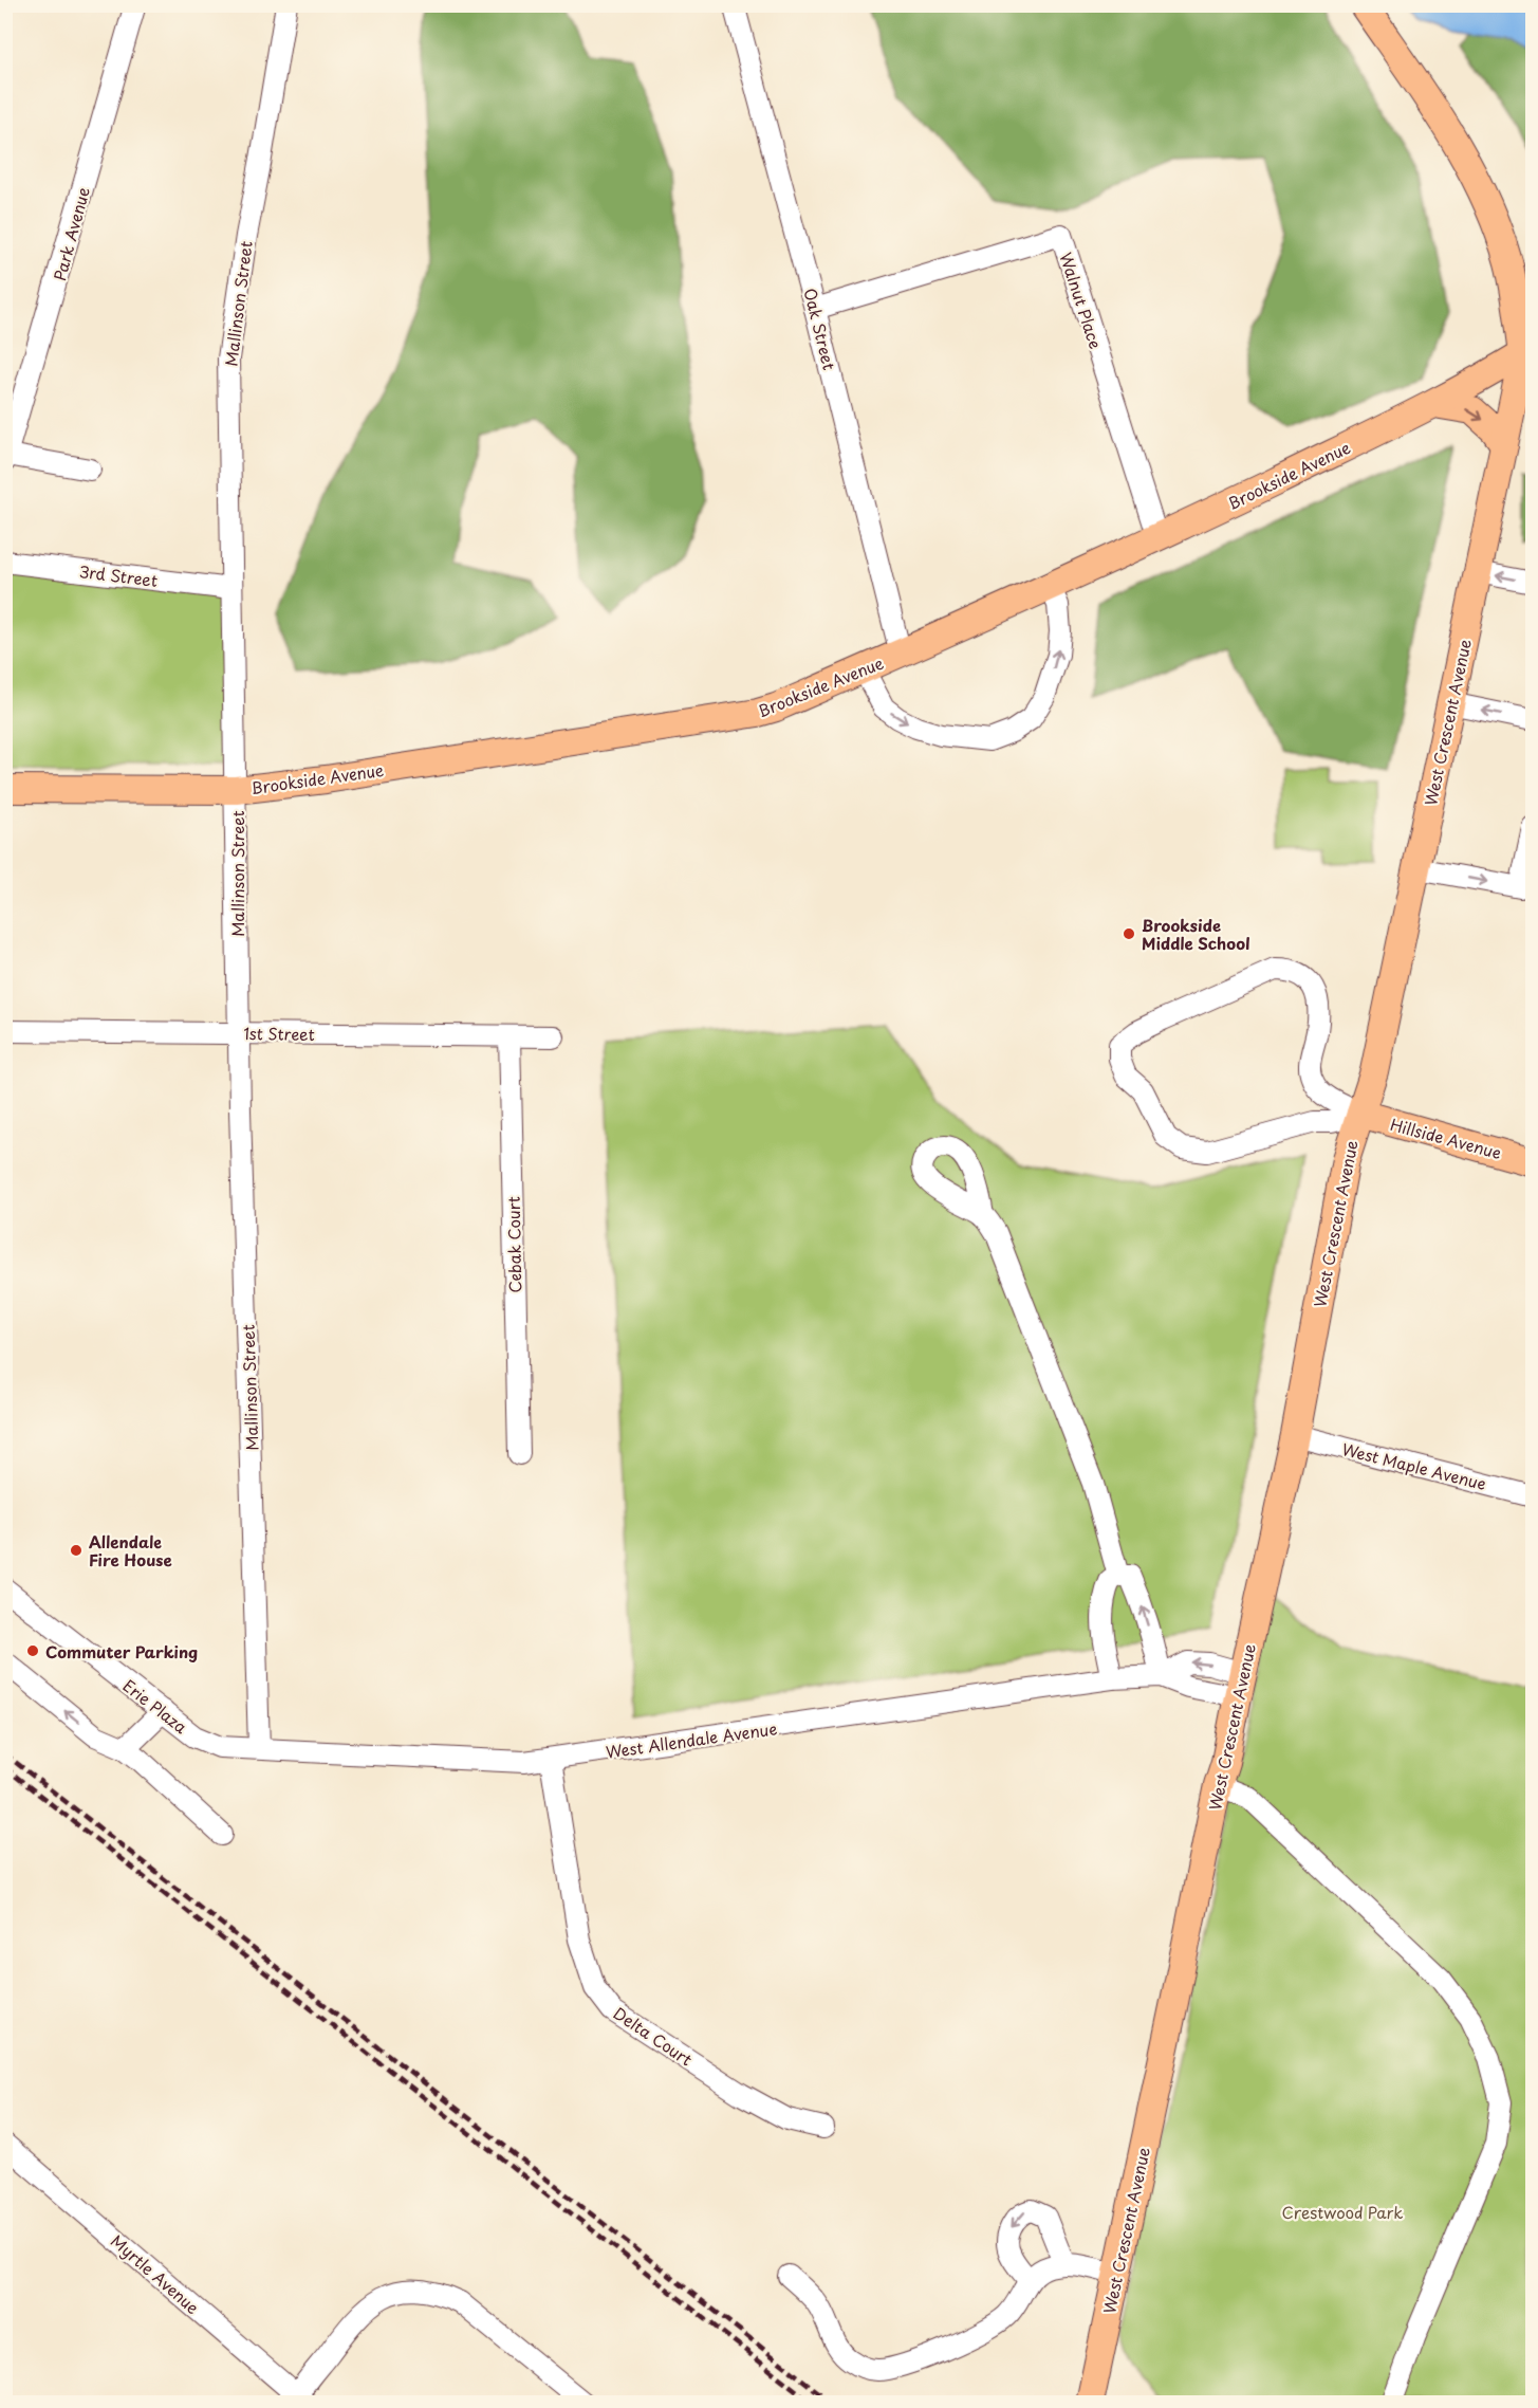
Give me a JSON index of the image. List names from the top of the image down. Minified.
{"streets":{"main road":["Brookside Avenue","West Crescent Avenue","Hillside Avenue"],"street":["Park Avenue","Walnut Place","Mallinson Street","Oak Street","3rd Street","1st Street","Cebak Court","West Maple Avenue","Erie Plaza","West Allendale Avenue","Delta Court","Myrtle Avenue"]},"crossings":[["Walnut Place","Oak Street"],["Walnut Place","Brookside Avenue"],["Mallinson Street","Brookside Avenue"],["Mallinson Street","3rd Street"],["Mallinson Street","1st Street"],["Mallinson Street","West Allendale Avenue"],["Oak Street","Brookside Avenue"],["Brookside Avenue","West Crescent Avenue"],["West Crescent Avenue","Hillside Avenue"],["West Crescent Avenue","West Maple Avenue"],["West Crescent Avenue","West Allendale Avenue"],["1st Street","Cebak Court"],["Erie Plaza","West Allendale Avenue"],["West Allendale Avenue","Delta Court"]],"parks":["Crestwood Park"],"places":["Brookside Middle School","Allendale Fire House","Commuter Parking"]}
